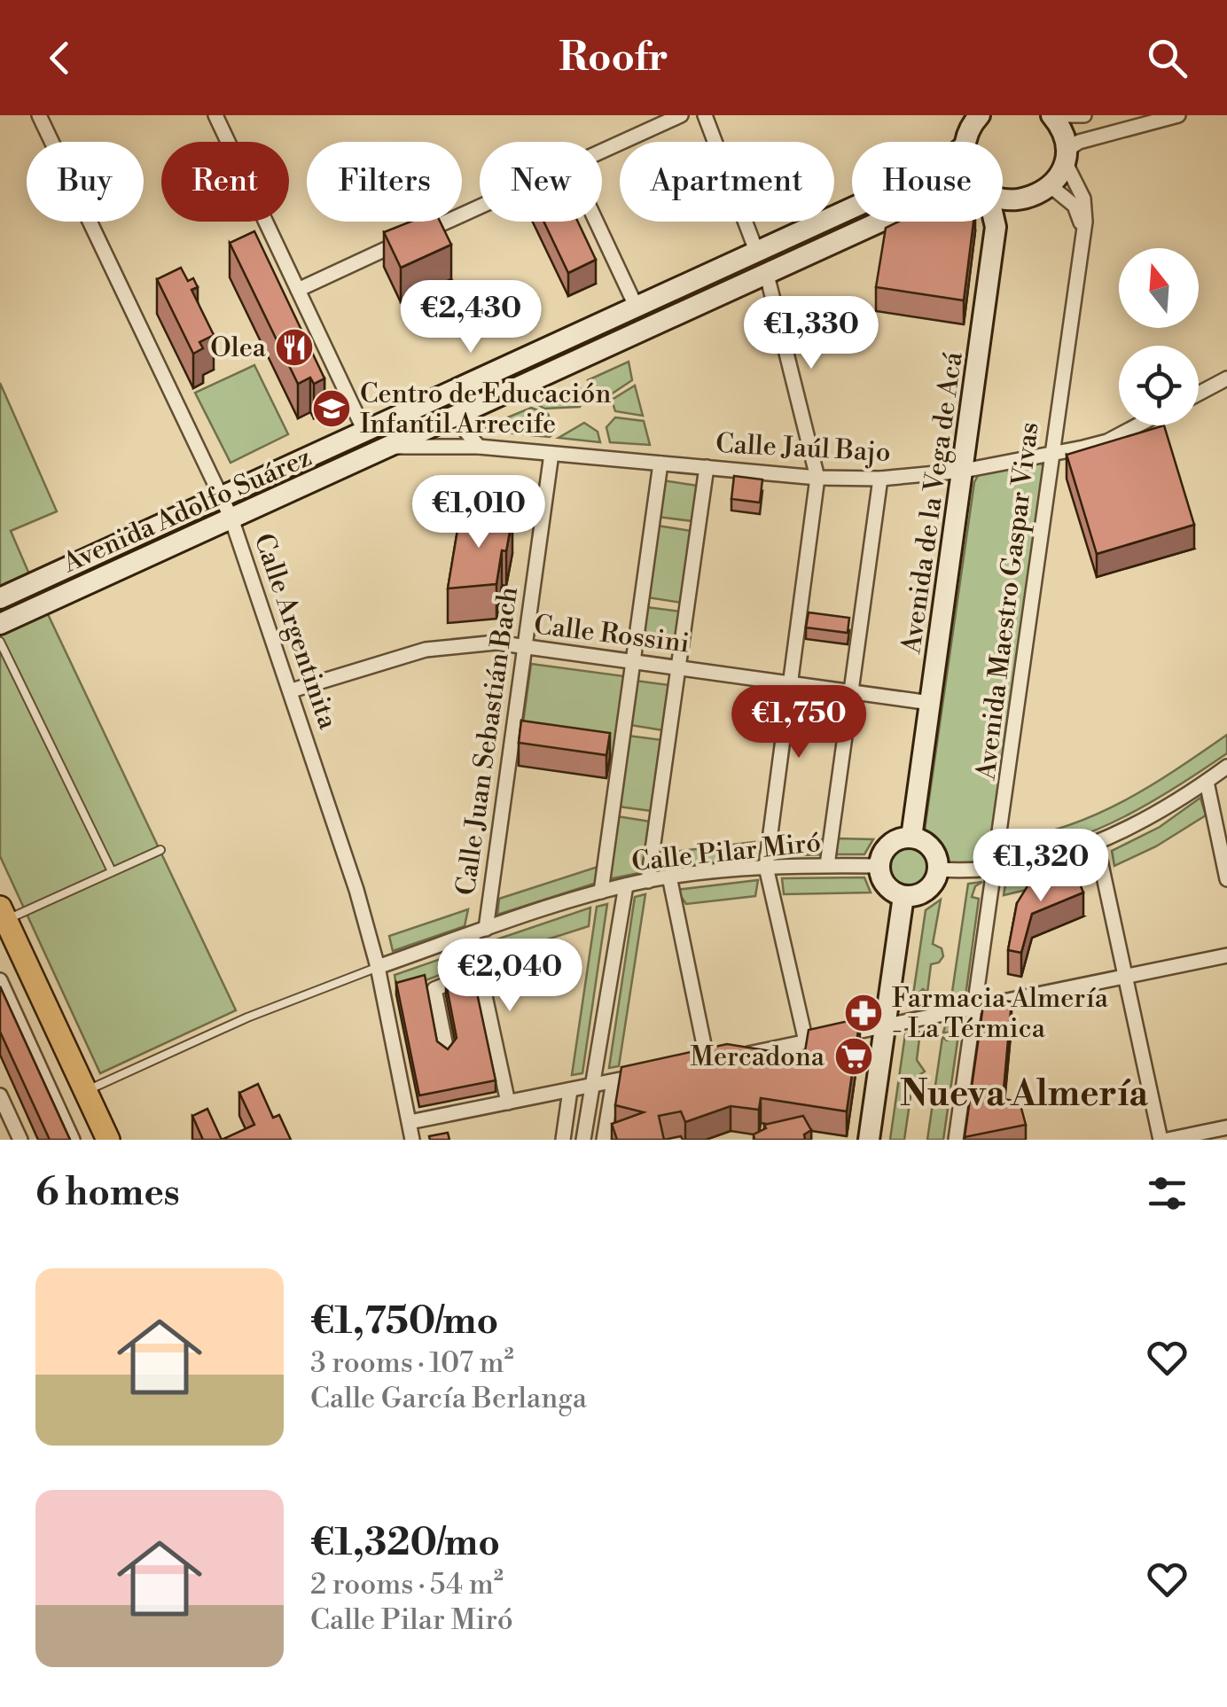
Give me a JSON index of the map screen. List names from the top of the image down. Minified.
{"streets":{"street":["Calle Jaúl Bajo","Avenida de la Vega de Acá","Avenida Adolfo Suárez","Avenida Maestro Gaspar Vivas","Calle Argentinita","Calle Rossini","Calle Juan Sebastián Bach","Calle Pilar Miró"]},"crossings":[["Calle Jaúl Bajo","Avenida de la Vega de Acá"],["Calle Jaúl Bajo","Avenida Adolfo Suárez"],["Calle Jaúl Bajo","Avenida Maestro Gaspar Vivas"],["Calle Jaúl Bajo","Calle Juan Sebastián Bach"],["Avenida de la Vega de Acá","Calle Rossini"],["Avenida de la Vega de Acá","Calle Pilar Miró"],["Avenida Adolfo Suárez","Calle Argentinita"],["Calle Argentinita","Calle Rossini"],["Calle Argentinita","Calle Pilar Miró"],["Calle Rossini","Calle Juan Sebastián Bach"],["Calle Juan Sebastián Bach","Calle Pilar Miró"]],"districts":["Nueva Almería"],"places":{"restaurant":["Olea"],"school or university":["Centro de Educación Infantil Arrecife"],"pharmacy":["Farmacia Almería - La Térmica"],"supermarket":["Mercadona"]},"north":"top","page":{"header":"Roofr","chip":["Buy","Rent","Filters","New","Apartment","House"],"price":["€2,430","€1,330","€1,010","€1,750","€1,320","€2,040"],"heading":"6 homes","list":[{"name":"€1,750/mo","note":"3 rooms · 107 m² · Calle García Berlanga"},{"name":"€1,320/mo","note":"2 rooms · 54 m² · Calle Pilar Miró"}]}}
